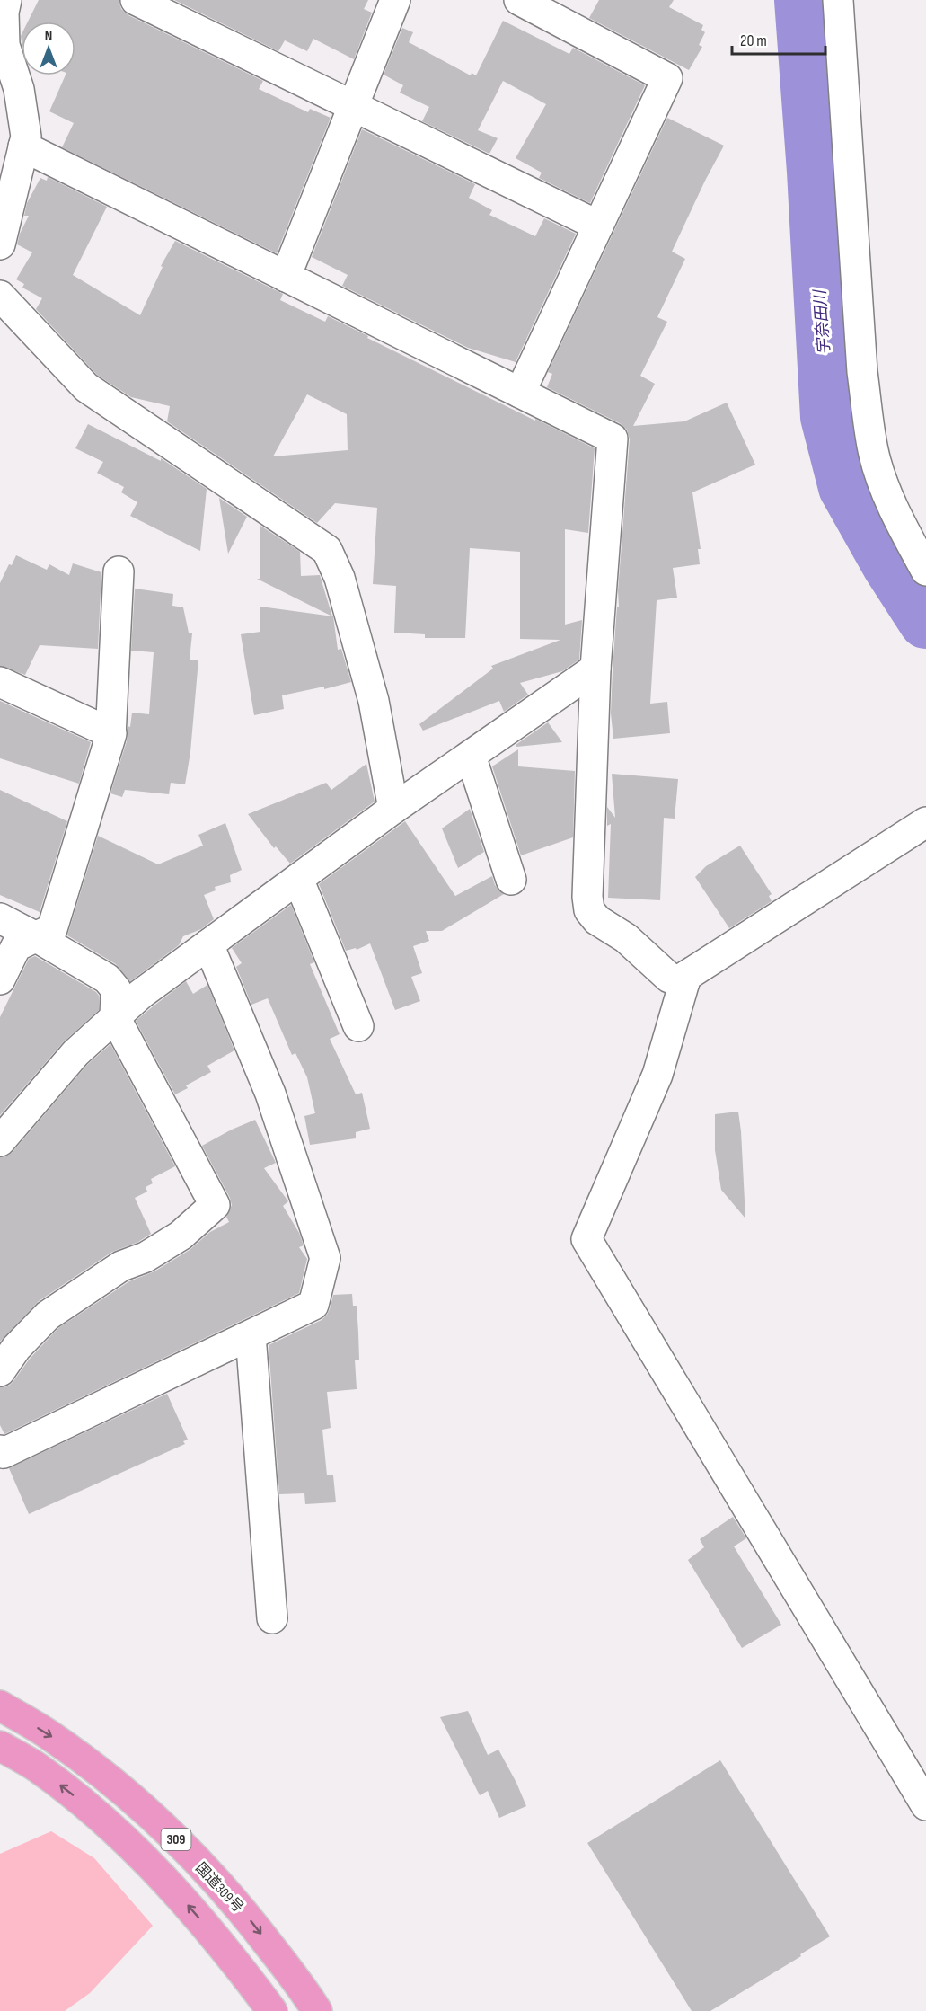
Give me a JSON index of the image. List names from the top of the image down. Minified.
{"streets":{"highway":["309","国道309号"]},"water":["宇奈田川"],"scale_bar":"20 m","north":"top"}
